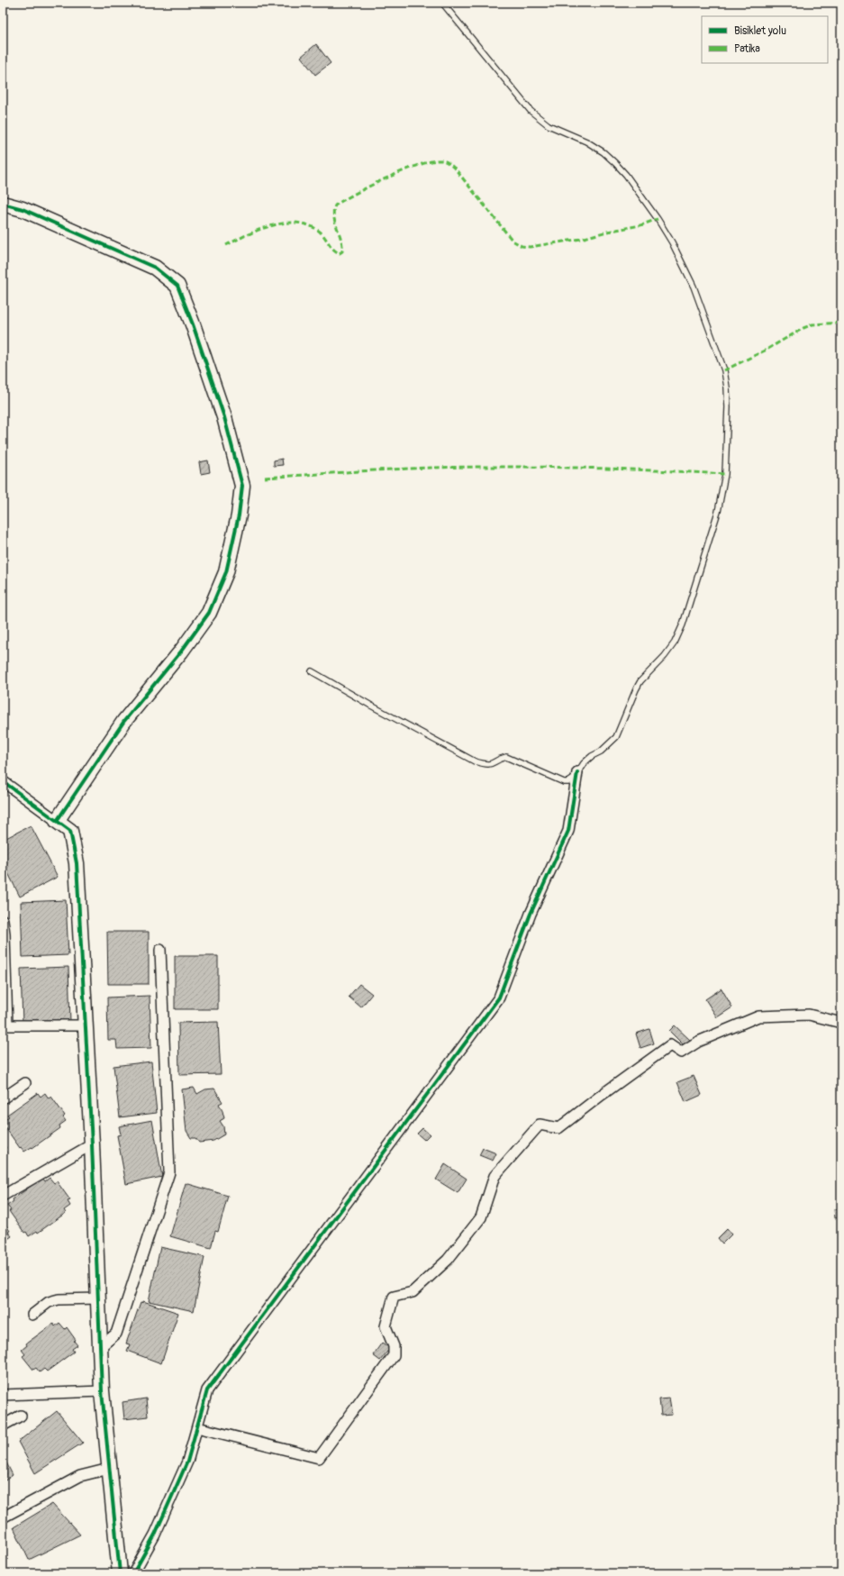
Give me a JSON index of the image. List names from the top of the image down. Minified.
{"legend":["Bisiklet yolu","Patika"]}
